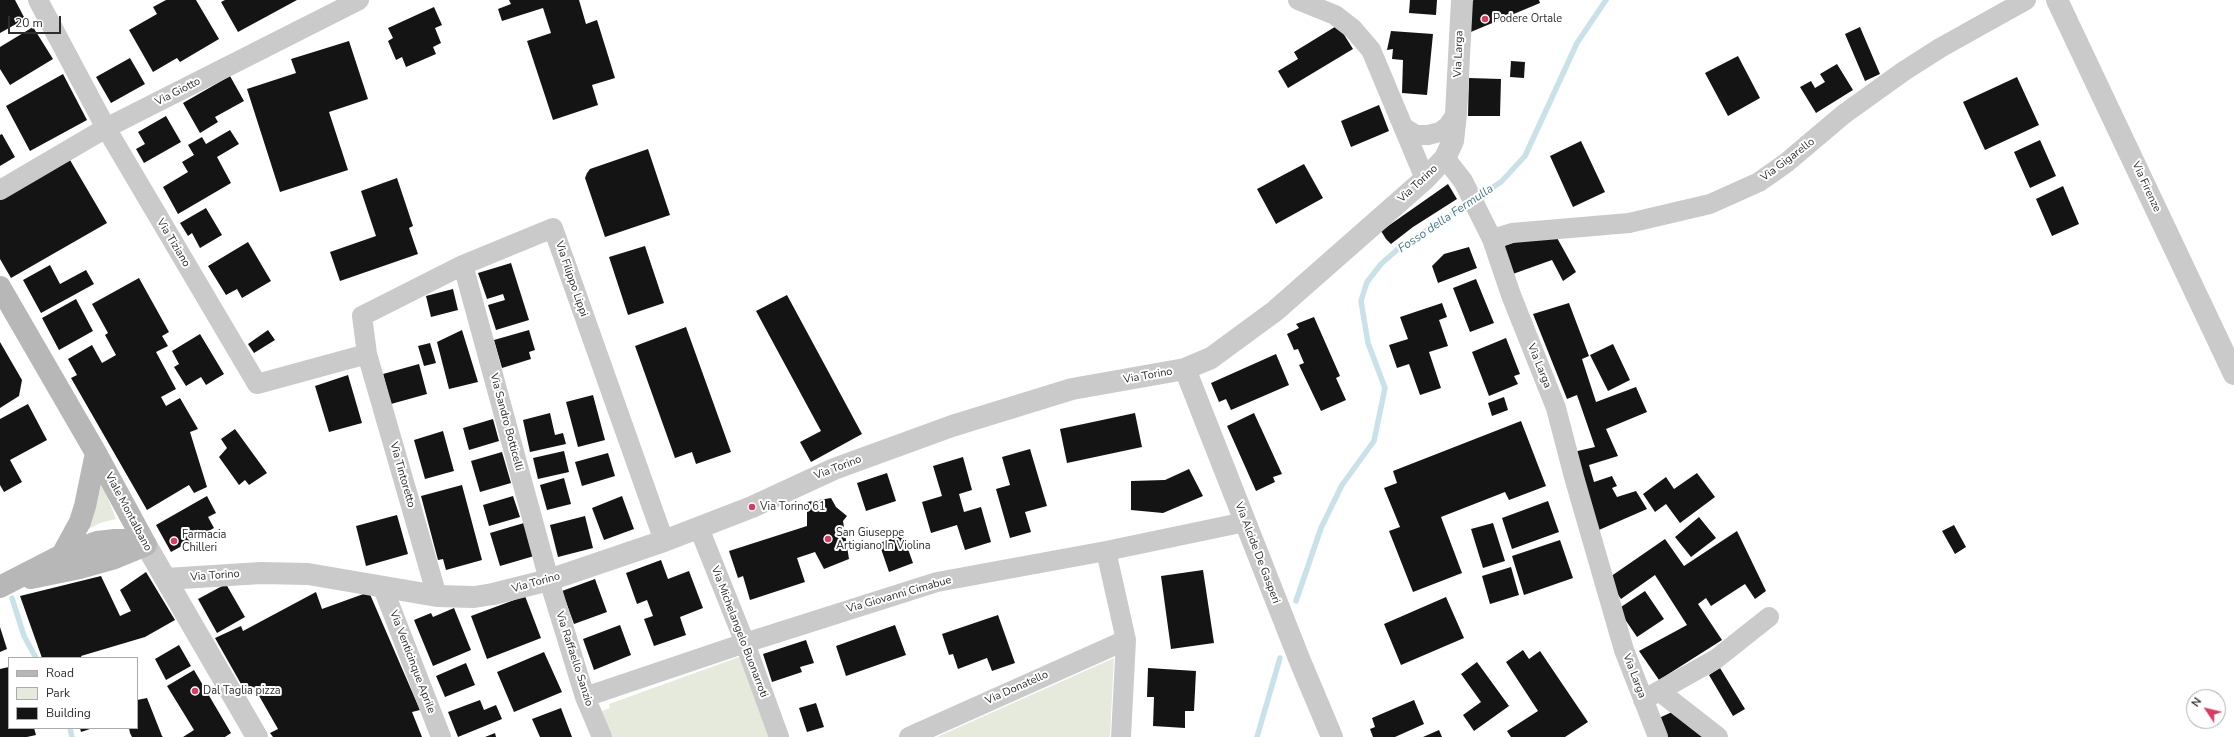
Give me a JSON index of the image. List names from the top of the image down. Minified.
{"streets":{"main road":["Viale Montalbano"],"street":["Via Larga","Via Giotto","Via Gigarello","Via Torino","Via Firenze","Via Tiziano","Via Filippo Lippi","Via Sandro Botticelli","Via Tintoretto","Via Alcide De Gasperi","Via Giovanni Cimabue","Via Michelangelo Buonarroti","Via Raffaello Sanzio","Via Venticinque Aprile","Via Donatello"]},"crossings":[["Via Larga","Via Gigarello"],["Via Larga","Via Torino"],["Via Giotto","Via Tiziano"],["Via Torino","Via Filippo Lippi"],["Via Torino","Via Sandro Botticelli"],["Via Torino","Via Tintoretto"],["Via Torino","Viale Montalbano"],["Via Torino","Via Alcide De Gasperi"],["Via Torino","Via Michelangelo Buonarroti"],["Via Torino","Via Raffaello Sanzio"],["Via Torino","Via Venticinque Aprile"],["Via Tiziano","Via Filippo Lippi"],["Via Tiziano","Via Tintoretto"],["Via Filippo Lippi","Via Sandro Botticelli"],["Via Filippo Lippi","Via Tintoretto"],["Via Sandro Botticelli","Via Raffaello Sanzio"],["Via Alcide De Gasperi","Via Giovanni Cimabue"],["Via Giovanni Cimabue","Via Michelangelo Buonarroti"],["Via Giovanni Cimabue","Via Raffaello Sanzio"]],"water":["Fosso della Fermulla"],"places":["Podere Ortale","Via Torino 61","San Giuseppe Artigiano In Violina","Farmacia Chilleri","Dal Taglia pizza"],"legend":["Road","Park","Building"],"scale_bar":"20 m","north":"top left"}
